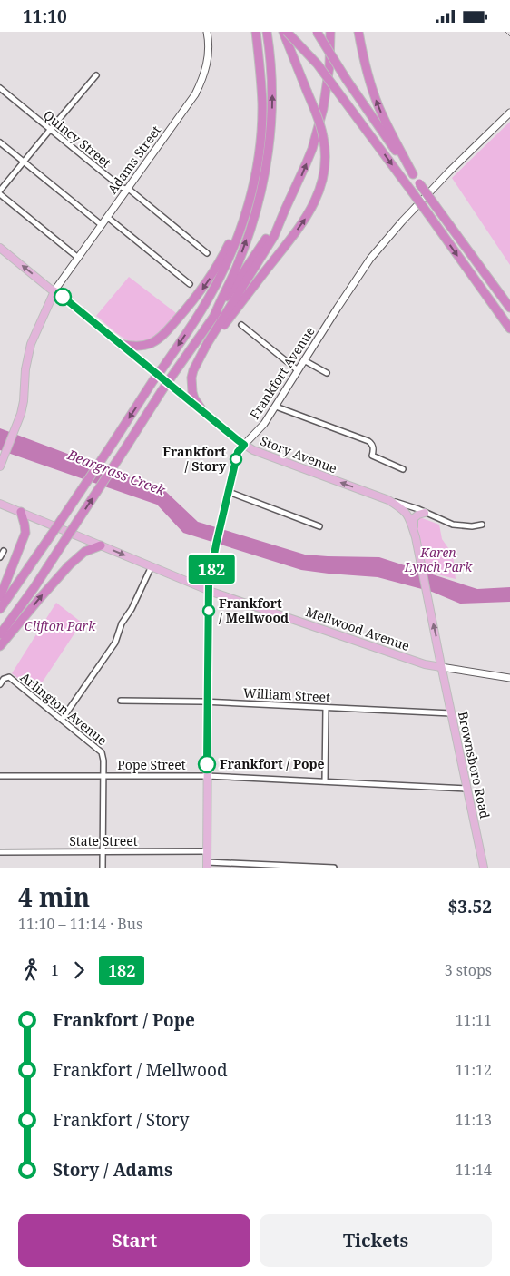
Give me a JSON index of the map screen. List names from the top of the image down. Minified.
{"streets":{"main road":["Frankfort Avenue","Story Avenue","Mellwood Avenue","Brownsboro Road"],"street":["Quincy Street","Adams Street","William Street","Arlington Avenue","Pope Street","State Street"]},"crossings":[["Quincy Street","Adams Street"],["Adams Street","Story Avenue"],["Frankfort Avenue","Story Avenue"],["Frankfort Avenue","Mellwood Avenue"],["Frankfort Avenue","William Street"],["Frankfort Avenue","Pope Street"],["Frankfort Avenue","State Street"],["Mellwood Avenue","Brownsboro Road"],["William Street","Brownsboro Road"],["Arlington Avenue","Pope Street"],["Arlington Avenue","State Street"],["Pope Street","Brownsboro Road"]],"one_way":["Story Avenue","Brownsboro Road"],"water":["Beargrass Creek"],"parks":["Karen Lynch Park","Clifton Park"],"places":["Frankfort / Story","Frankfort / Mellwood","Frankfort / Pope"],"lines":["bus line 182"],"page":{"status":"11:10","on_map":"182","heading":["4 min","11:10 – 11:14 · Bus","$3.52"],"legs":["1","182","3 stops"],"list":[{"name":"Frankfort / Pope","value":"11:11"},{"name":"Frankfort / Mellwood","value":"11:12"},{"name":"Frankfort / Story","value":"11:13"},{"name":"Story / Adams","value":"11:14"}],"buttons":["Start","Tickets"]}}
